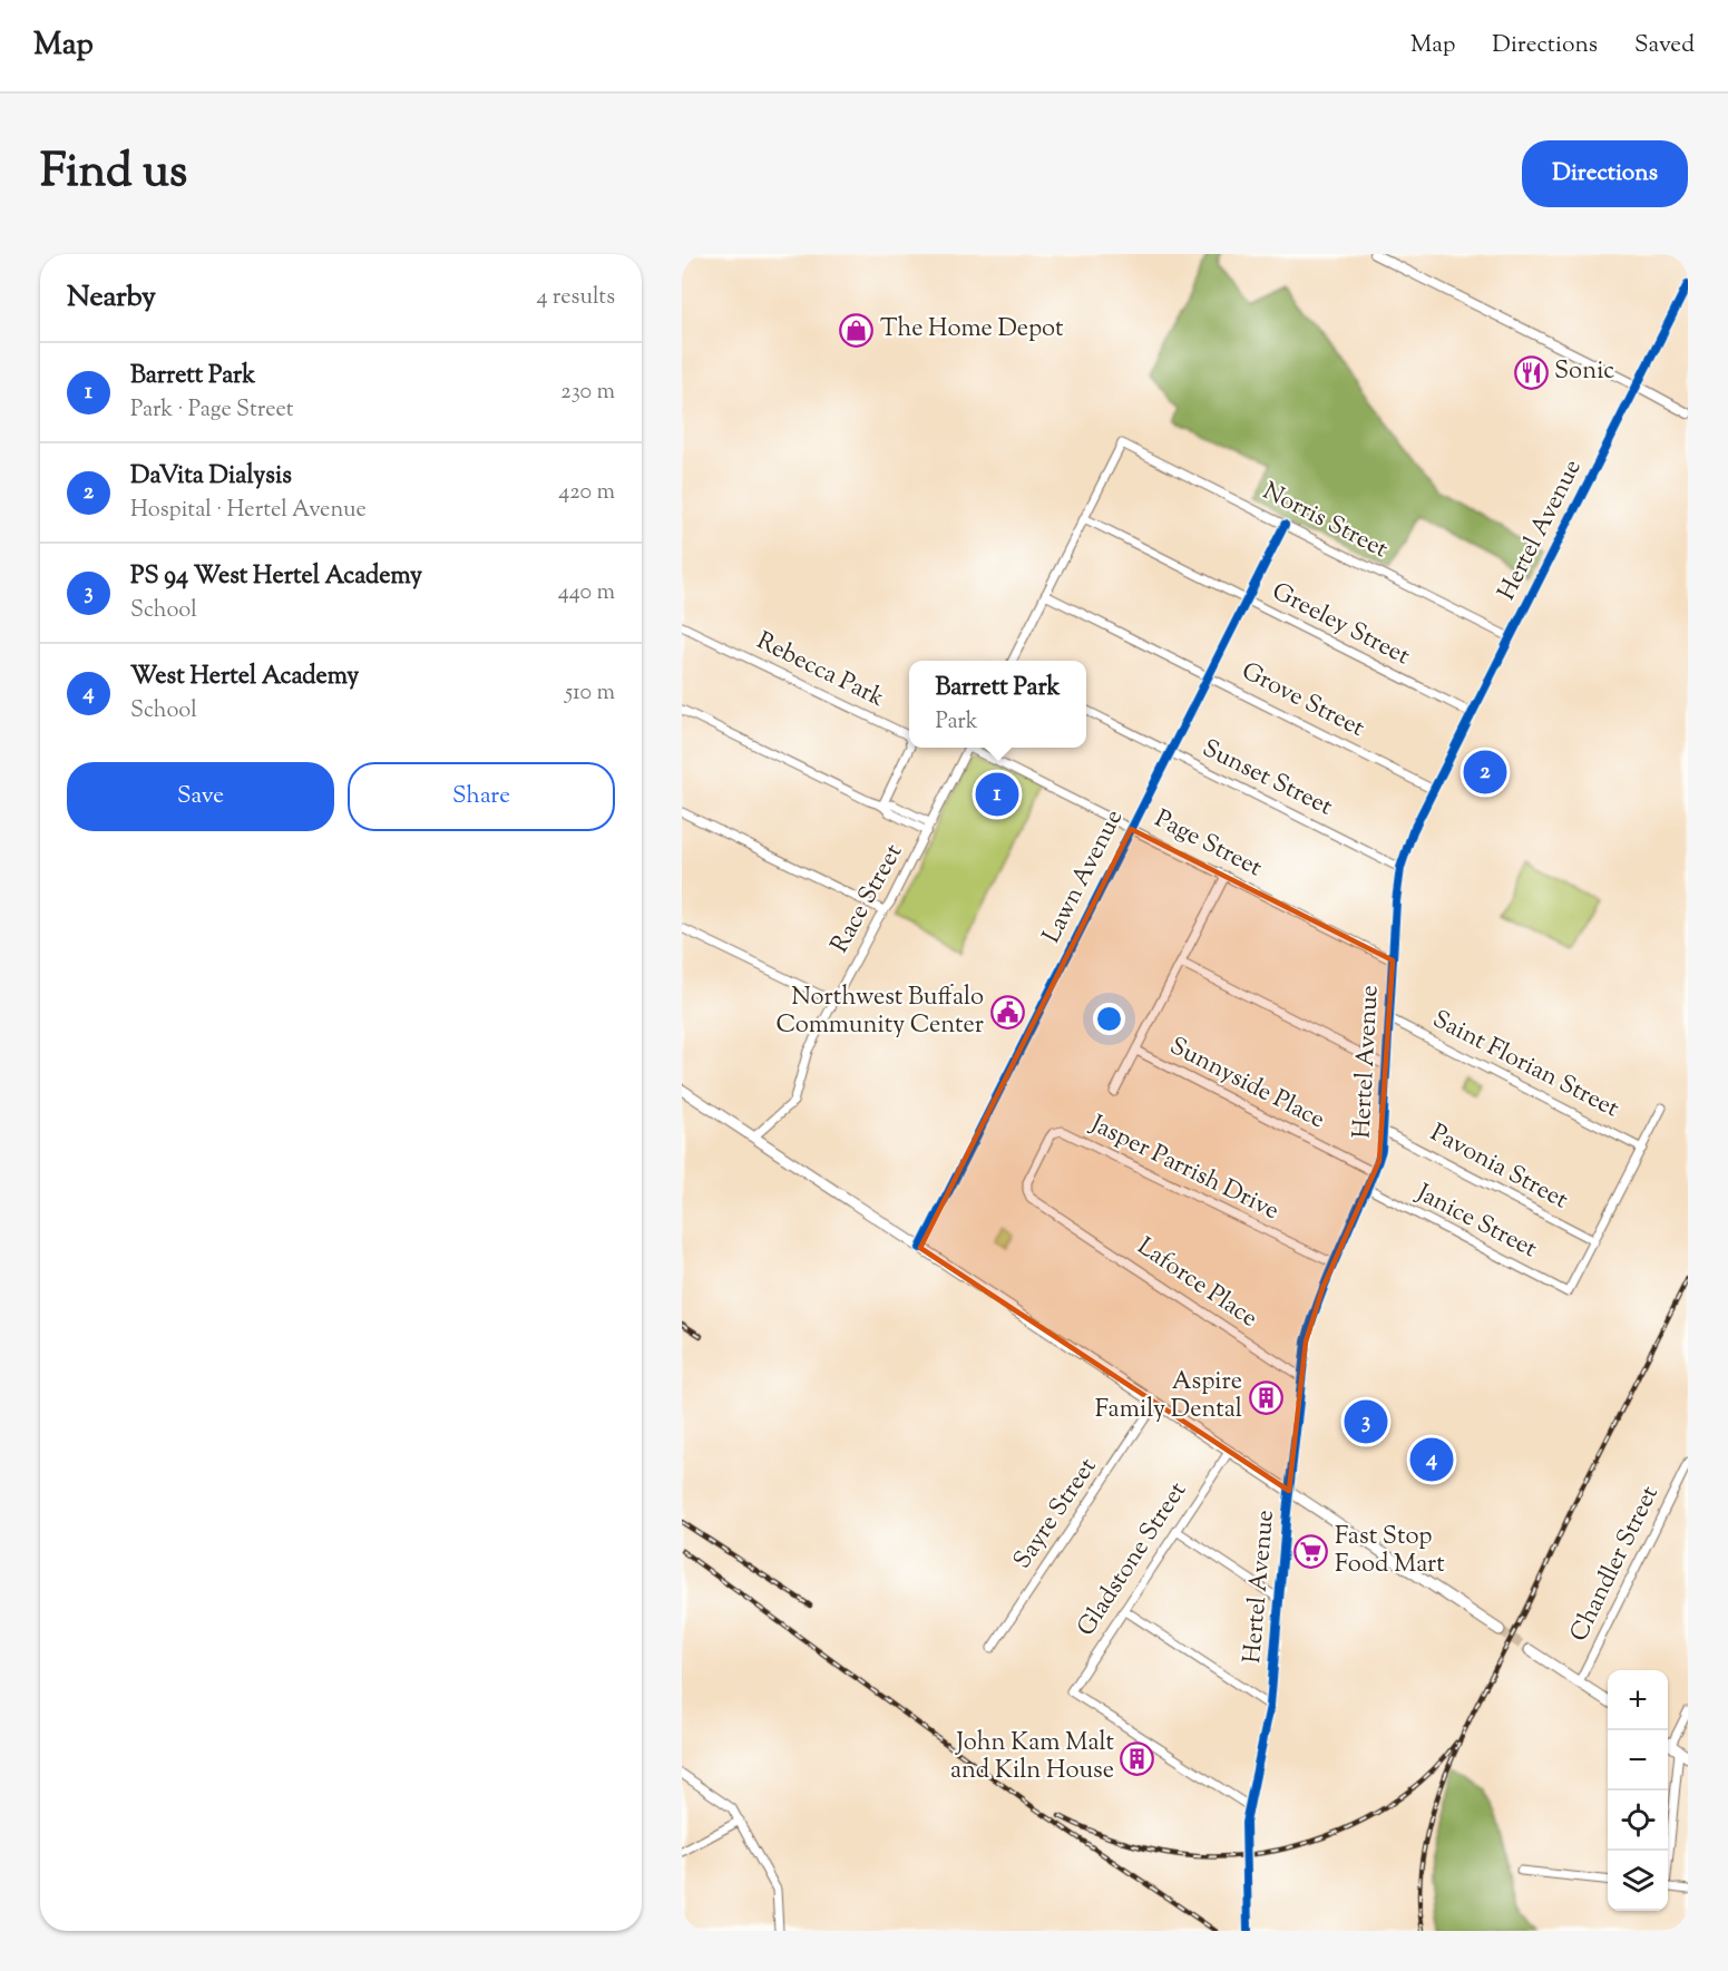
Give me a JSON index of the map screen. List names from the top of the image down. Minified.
{"streets":{"street":["Norris Street","Hertel Avenue","Greeley Street","Rebecca Park","Grove Street","Sunset Street","Page Street","Lawn Avenue","Race Street","Saint Florian Street","Sunnyside Place","Pavonia Street","Jasper Parrish Drive","Janice Street","Laforce Place","Sayre Street","Gladstone Street","Chandler Street"]},"crossings":[["Norris Street","Hertel Avenue"],["Norris Street","Greeley Street"],["Norris Street","Lawn Avenue"],["Hertel Avenue","Greeley Street"],["Hertel Avenue","Grove Street"],["Hertel Avenue","Sunset Street"],["Hertel Avenue","Page Street"],["Hertel Avenue","Saint Florian Street"],["Hertel Avenue","Sunnyside Place"],["Hertel Avenue","Pavonia Street"],["Hertel Avenue","Jasper Parrish Drive"],["Hertel Avenue","Janice Street"],["Hertel Avenue","Laforce Place"],["Hertel Avenue","Gladstone Street"],["Greeley Street","Lawn Avenue"],["Grove Street","Lawn Avenue"],["Sunset Street","Lawn Avenue"],["Page Street","Lawn Avenue"],["Pavonia Street","Janice Street"],["Jasper Parrish Drive","Laforce Place"]],"places":{"shop":["The Home Depot"],"restaurant":["Sonic"],"public building":["Northwest Buffalo Community Center"],"building":["Aspire Family Dental","John Kam Malt and Kiln House"],"supermarket":["Fast Stop Food Mart"]},"page":{"header":"Map","nav":["Map","Directions","Saved"],"title":"Find us","buttons":["Directions",["Save","Share"]],"heading":["Nearby","4 results"],"list":[{"mark":"1","name":"Barrett Park","note":"Park · Page Street","value":"230 m"},{"mark":"2","name":"DaVita Dialysis","note":"Hospital · Hertel Avenue","value":"420 m"},{"mark":"3","name":"PS 94 West Hertel Academy","note":"School","value":"440 m"},{"mark":"4","name":"West Hertel Academy","note":"School","value":"510 m"}],"popup":["Barrett Park","Park"],"pins":["2","1","3","4"],"map_buttons":["+","−"]}}
